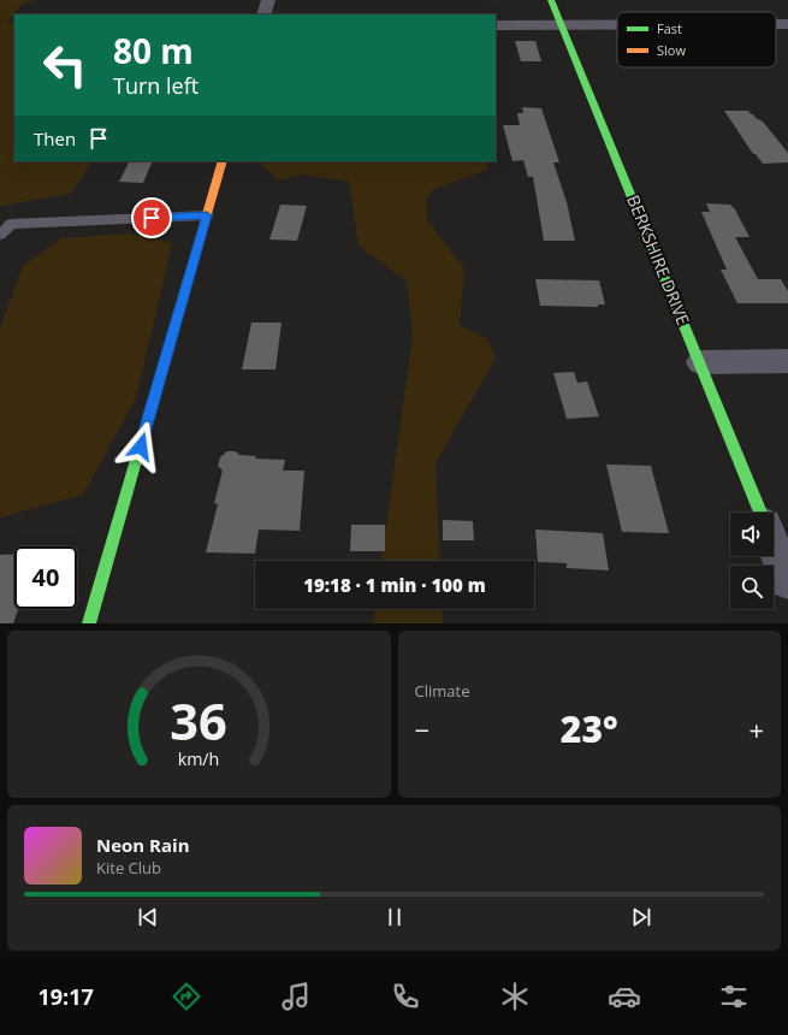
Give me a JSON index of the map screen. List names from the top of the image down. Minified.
{"streets":{"street":["BERKSHIRE DRIVE"]},"legend":["Fast","Slow"],"page":{"turn":["80 m","Turn left"],"then":"Then","limit":"40","trip":"19:18 · 1 min · 100 m","tile":"Climate","heat":["−","23°","+"],"song":["Neon Rain","Kite Club"],"tabs":"19:17","gauge":["36","km/h"]}}
